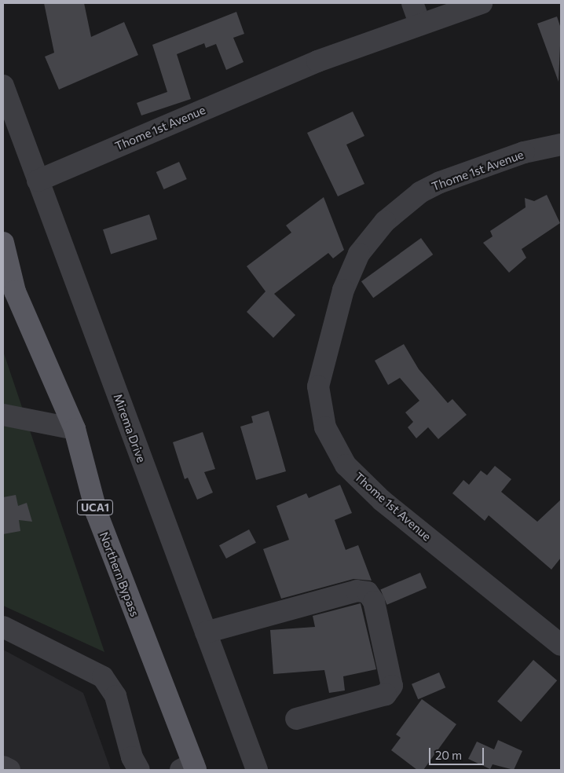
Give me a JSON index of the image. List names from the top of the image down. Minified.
{"streets":{"main road":["UCA1","Northern Bypass"],"street":["Thome 1st Avenue","Mirema Drive"]},"crossings":[["Thome 1st Avenue","Mirema Drive"]],"scale_bar":"20 m"}
